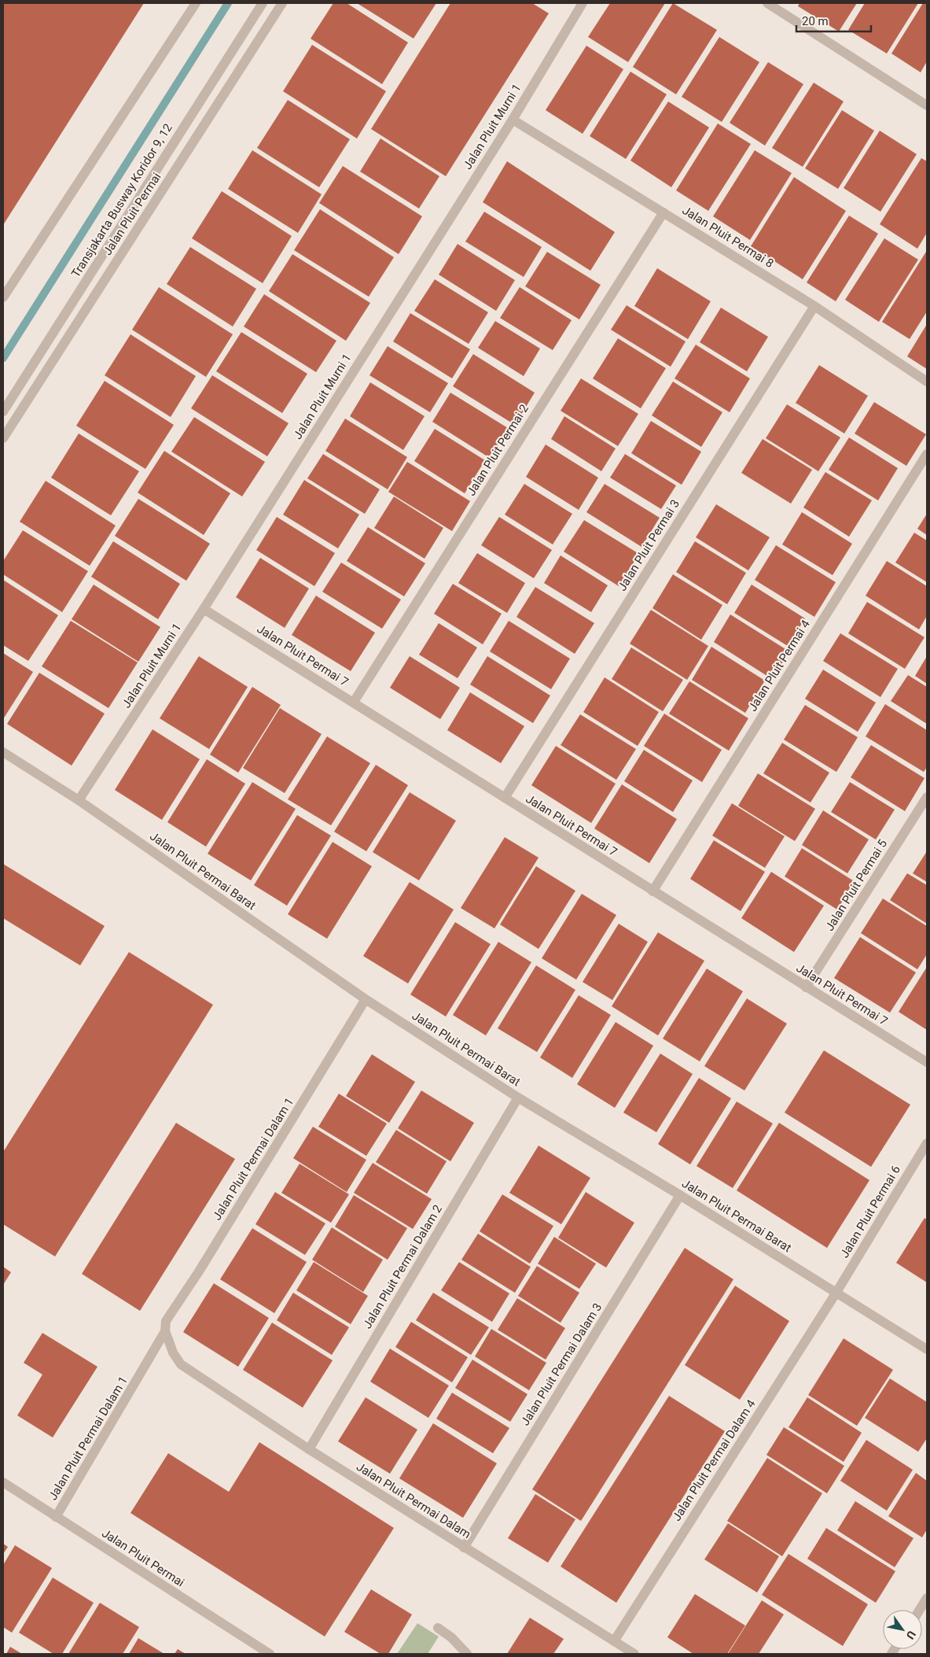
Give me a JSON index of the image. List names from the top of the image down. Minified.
{"streets":{"street":["Jalan Pluit Murni 1","Transjakarta Busway Koridor 9, 12","Jalan Pluit Permai","Jalan Pluit Permai 8","Jalan Pluit Permai 2","Jalan Pluit Permai 3","Jalan Pluit Permai 7","Jalan Pluit Permai 4","Jalan Pluit Permai Barat","Jalan Pluit Permai 5","Jalan Pluit Permai Dalam 1","Jalan Pluit Permai 6","Jalan Pluit Permai Dalam 2","Jalan Pluit Permai Dalam 3","Jalan Pluit Permai Dalam 4","Jalan Pluit Permai Dalam"]},"crossings":[["Jalan Pluit Murni 1","Jalan Pluit Permai 8"],["Jalan Pluit Murni 1","Jalan Pluit Permai 7"],["Jalan Pluit Murni 1","Jalan Pluit Permai Barat"],["Jalan Pluit Permai","Jalan Pluit Permai Dalam 1"],["Jalan Pluit Permai 8","Jalan Pluit Permai 2"],["Jalan Pluit Permai 8","Jalan Pluit Permai 3"],["Jalan Pluit Permai 2","Jalan Pluit Permai 7"],["Jalan Pluit Permai 3","Jalan Pluit Permai 7"],["Jalan Pluit Permai 7","Jalan Pluit Permai 4"],["Jalan Pluit Permai 7","Jalan Pluit Permai 5"],["Jalan Pluit Permai Barat","Jalan Pluit Permai Dalam 1"],["Jalan Pluit Permai Barat","Jalan Pluit Permai 6"],["Jalan Pluit Permai Barat","Jalan Pluit Permai Dalam 2"],["Jalan Pluit Permai Barat","Jalan Pluit Permai Dalam 3"],["Jalan Pluit Permai Barat","Jalan Pluit Permai Dalam 4"],["Jalan Pluit Permai Dalam 1","Jalan Pluit Permai Dalam"],["Jalan Pluit Permai 6","Jalan Pluit Permai Dalam 4"],["Jalan Pluit Permai Dalam 2","Jalan Pluit Permai Dalam"],["Jalan Pluit Permai Dalam 3","Jalan Pluit Permai Dalam"],["Jalan Pluit Permai Dalam 4","Jalan Pluit Permai Dalam"]],"scale_bar":"20 m","north":"bottom right"}
